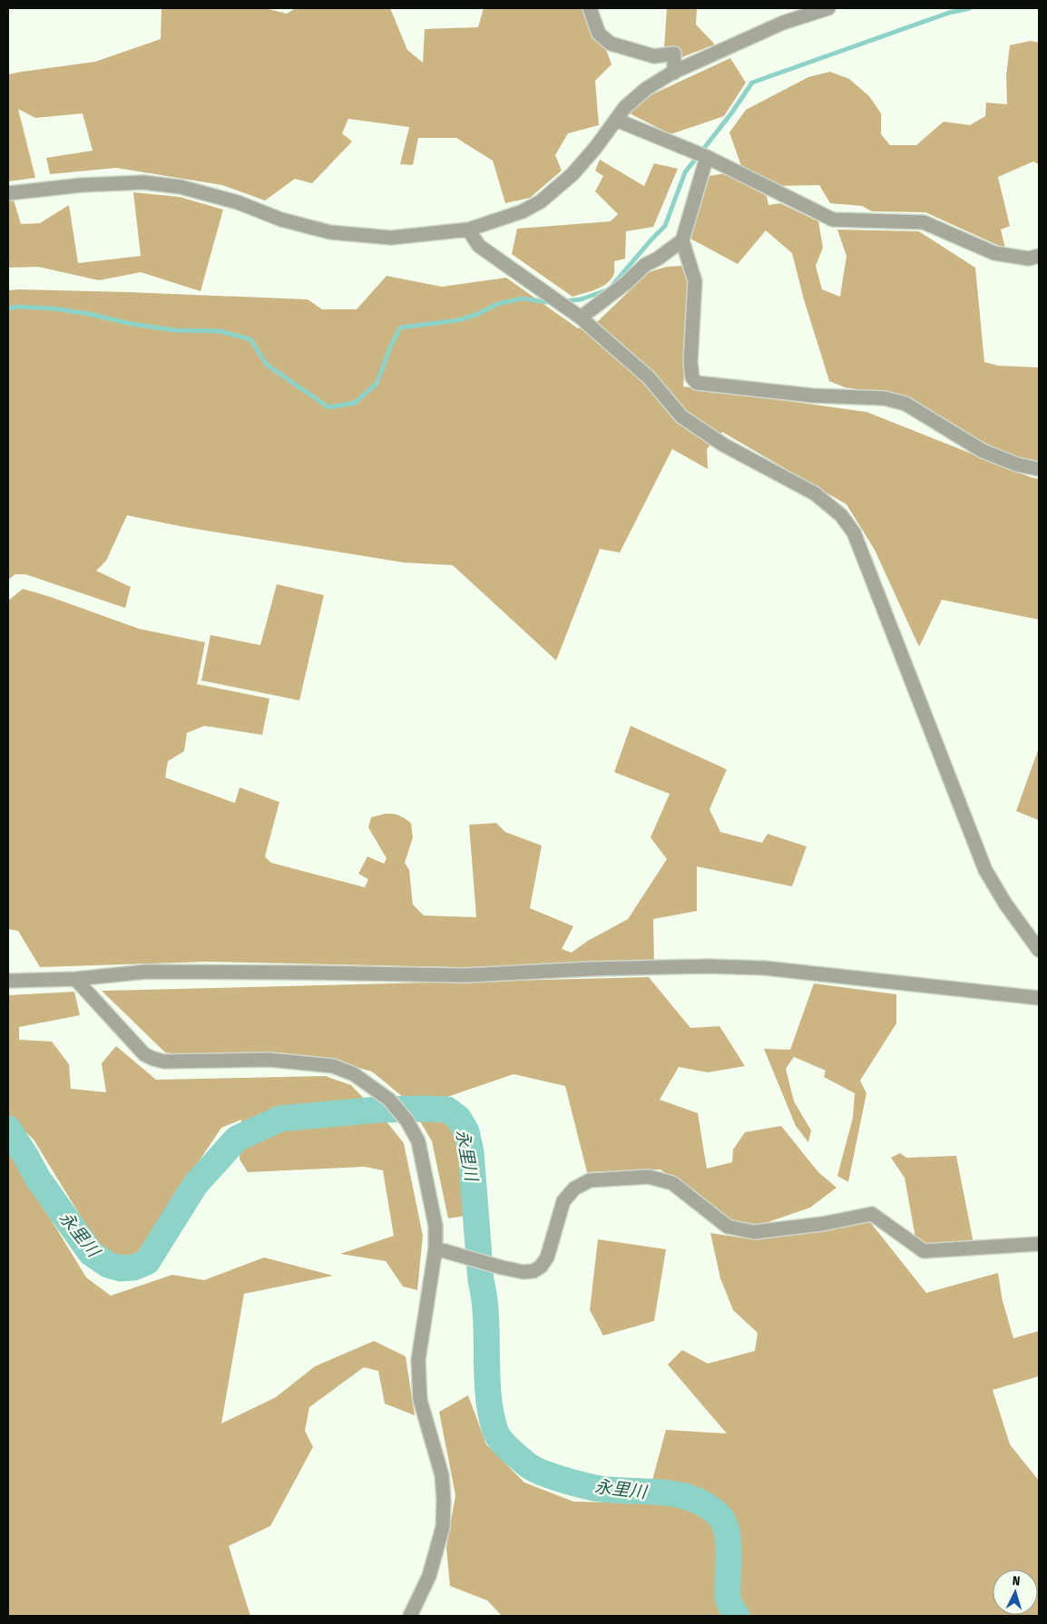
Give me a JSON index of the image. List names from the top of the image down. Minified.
{"water":["永里川"],"north":"top"}
